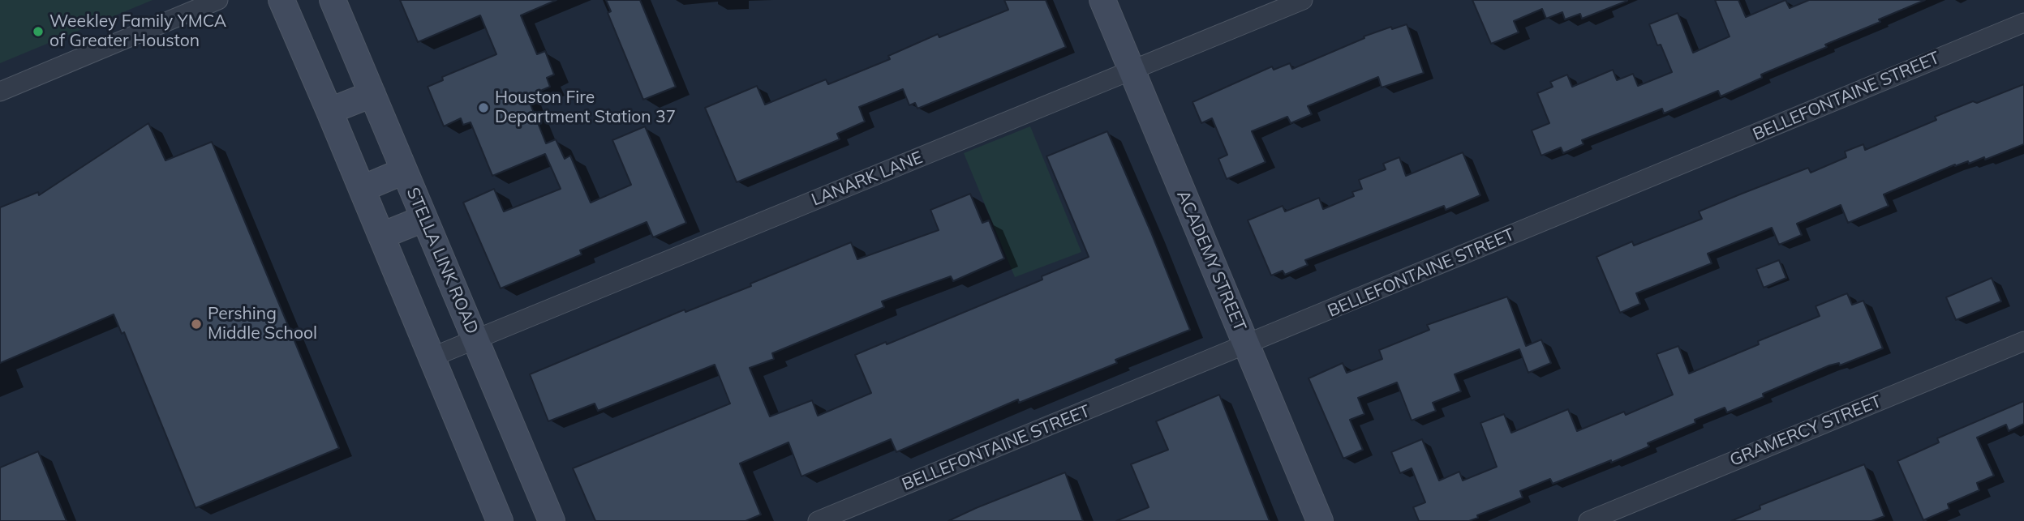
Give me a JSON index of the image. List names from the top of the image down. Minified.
{"streets":{"main road":["STELLA LINK ROAD","ACADEMY STREET"],"street":["BELLEFONTAINE STREET","LANARK LANE","GRAMERCY STREET"]},"crossings":[["BELLEFONTAINE STREET","ACADEMY STREET"],["LANARK LANE","STELLA LINK ROAD"],["LANARK LANE","ACADEMY STREET"]],"places":["Weekley Family YMCA of Greater Houston","Houston Fire Department Station 37","Pershing Middle School"]}
